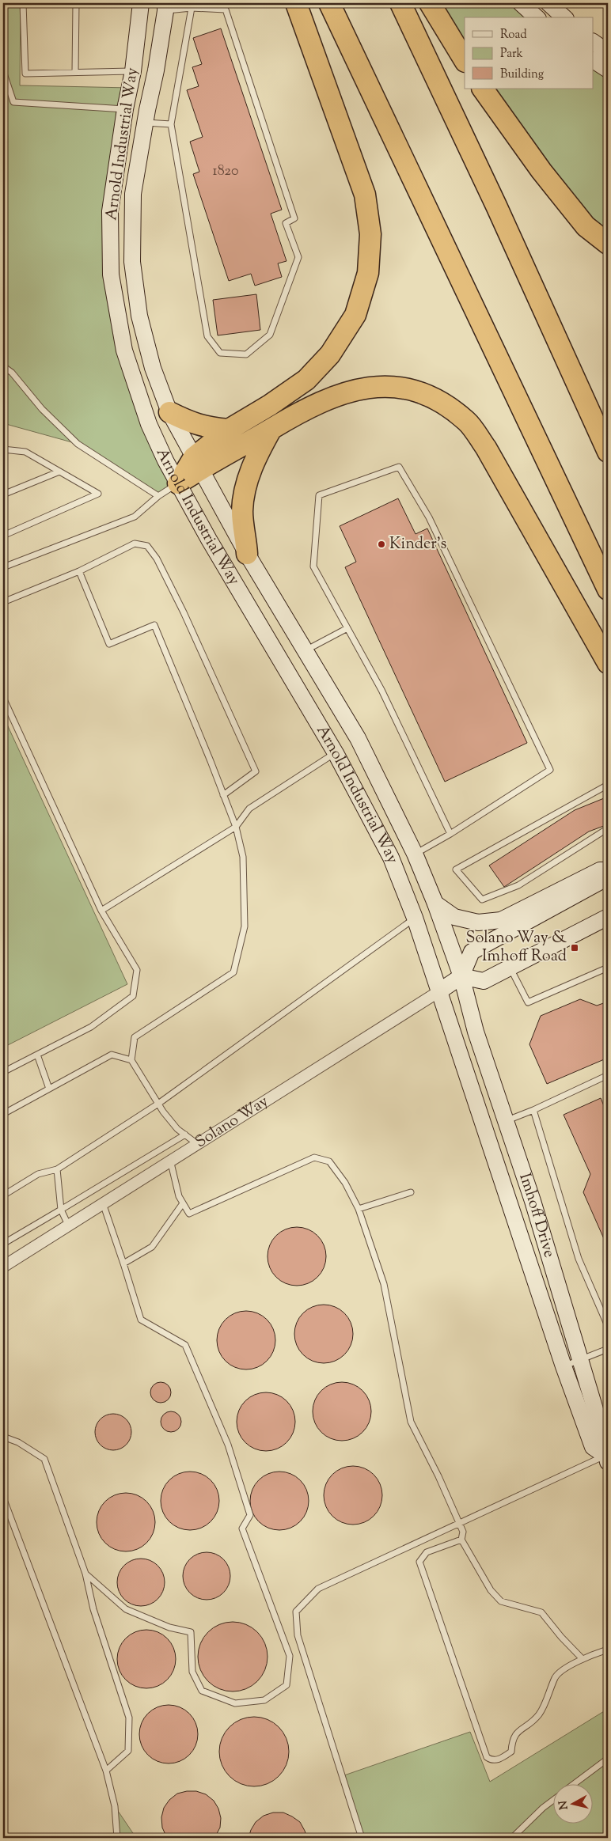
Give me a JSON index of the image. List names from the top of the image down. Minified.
{"streets":{"street":["Arnold Industrial Way","Solano Way","Imhoff Drive"]},"crossings":[["Arnold Industrial Way","Solano Way"],["Arnold Industrial Way","Imhoff Drive"],["Solano Way","Imhoff Drive"]],"places":{"other":["Kinder's"],"transit":["Solano Way & Imhoff Road"]},"house_numbers":["1820"],"legend":["Road","Park","Building"],"north":"left"}
